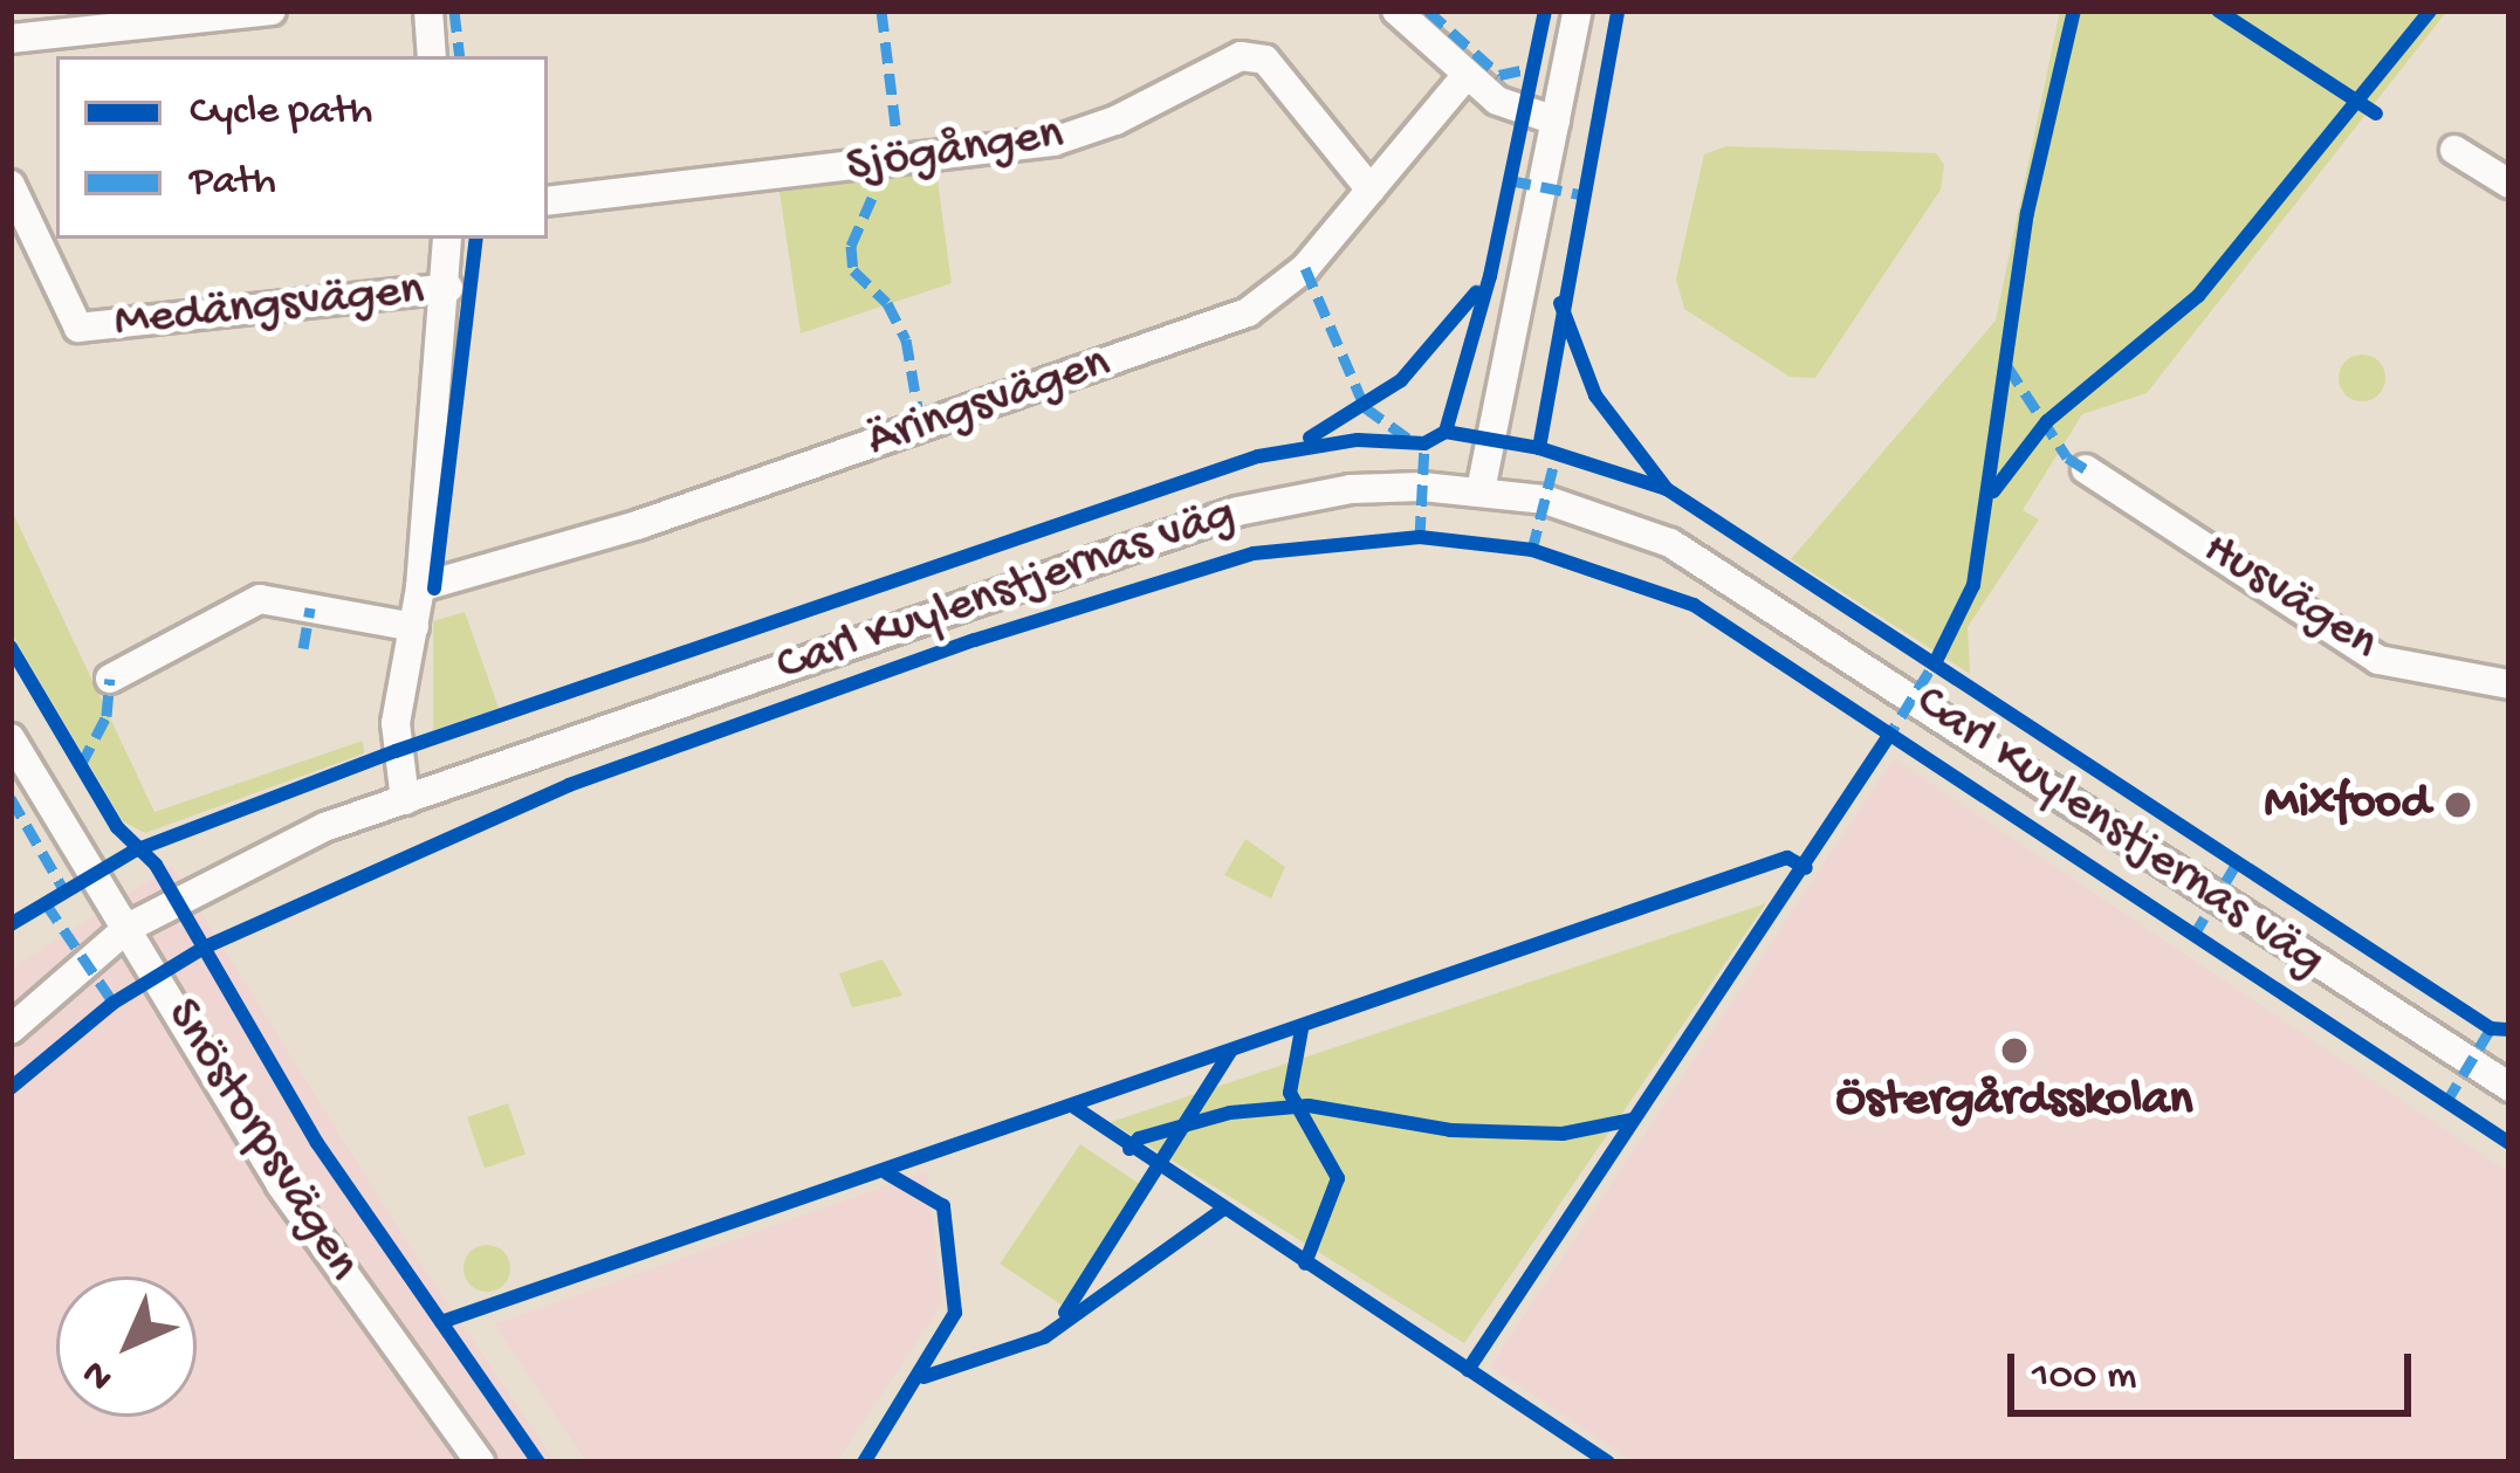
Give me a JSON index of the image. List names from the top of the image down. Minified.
{"streets":{"street":["Sjögången","Medängsvägen","Äringsvägen","Carl Kuylenstjernas väg","Husvägen","Snöstorpsvägen"]},"crossings":[["Sjögången","Äringsvägen"],["Carl Kuylenstjernas väg","Snöstorpsvägen"]],"places":["Mixfood","Östergårdsskolan"],"legend":["Cycle path","Path"],"scale_bar":"100 m","north":"bottom left"}
